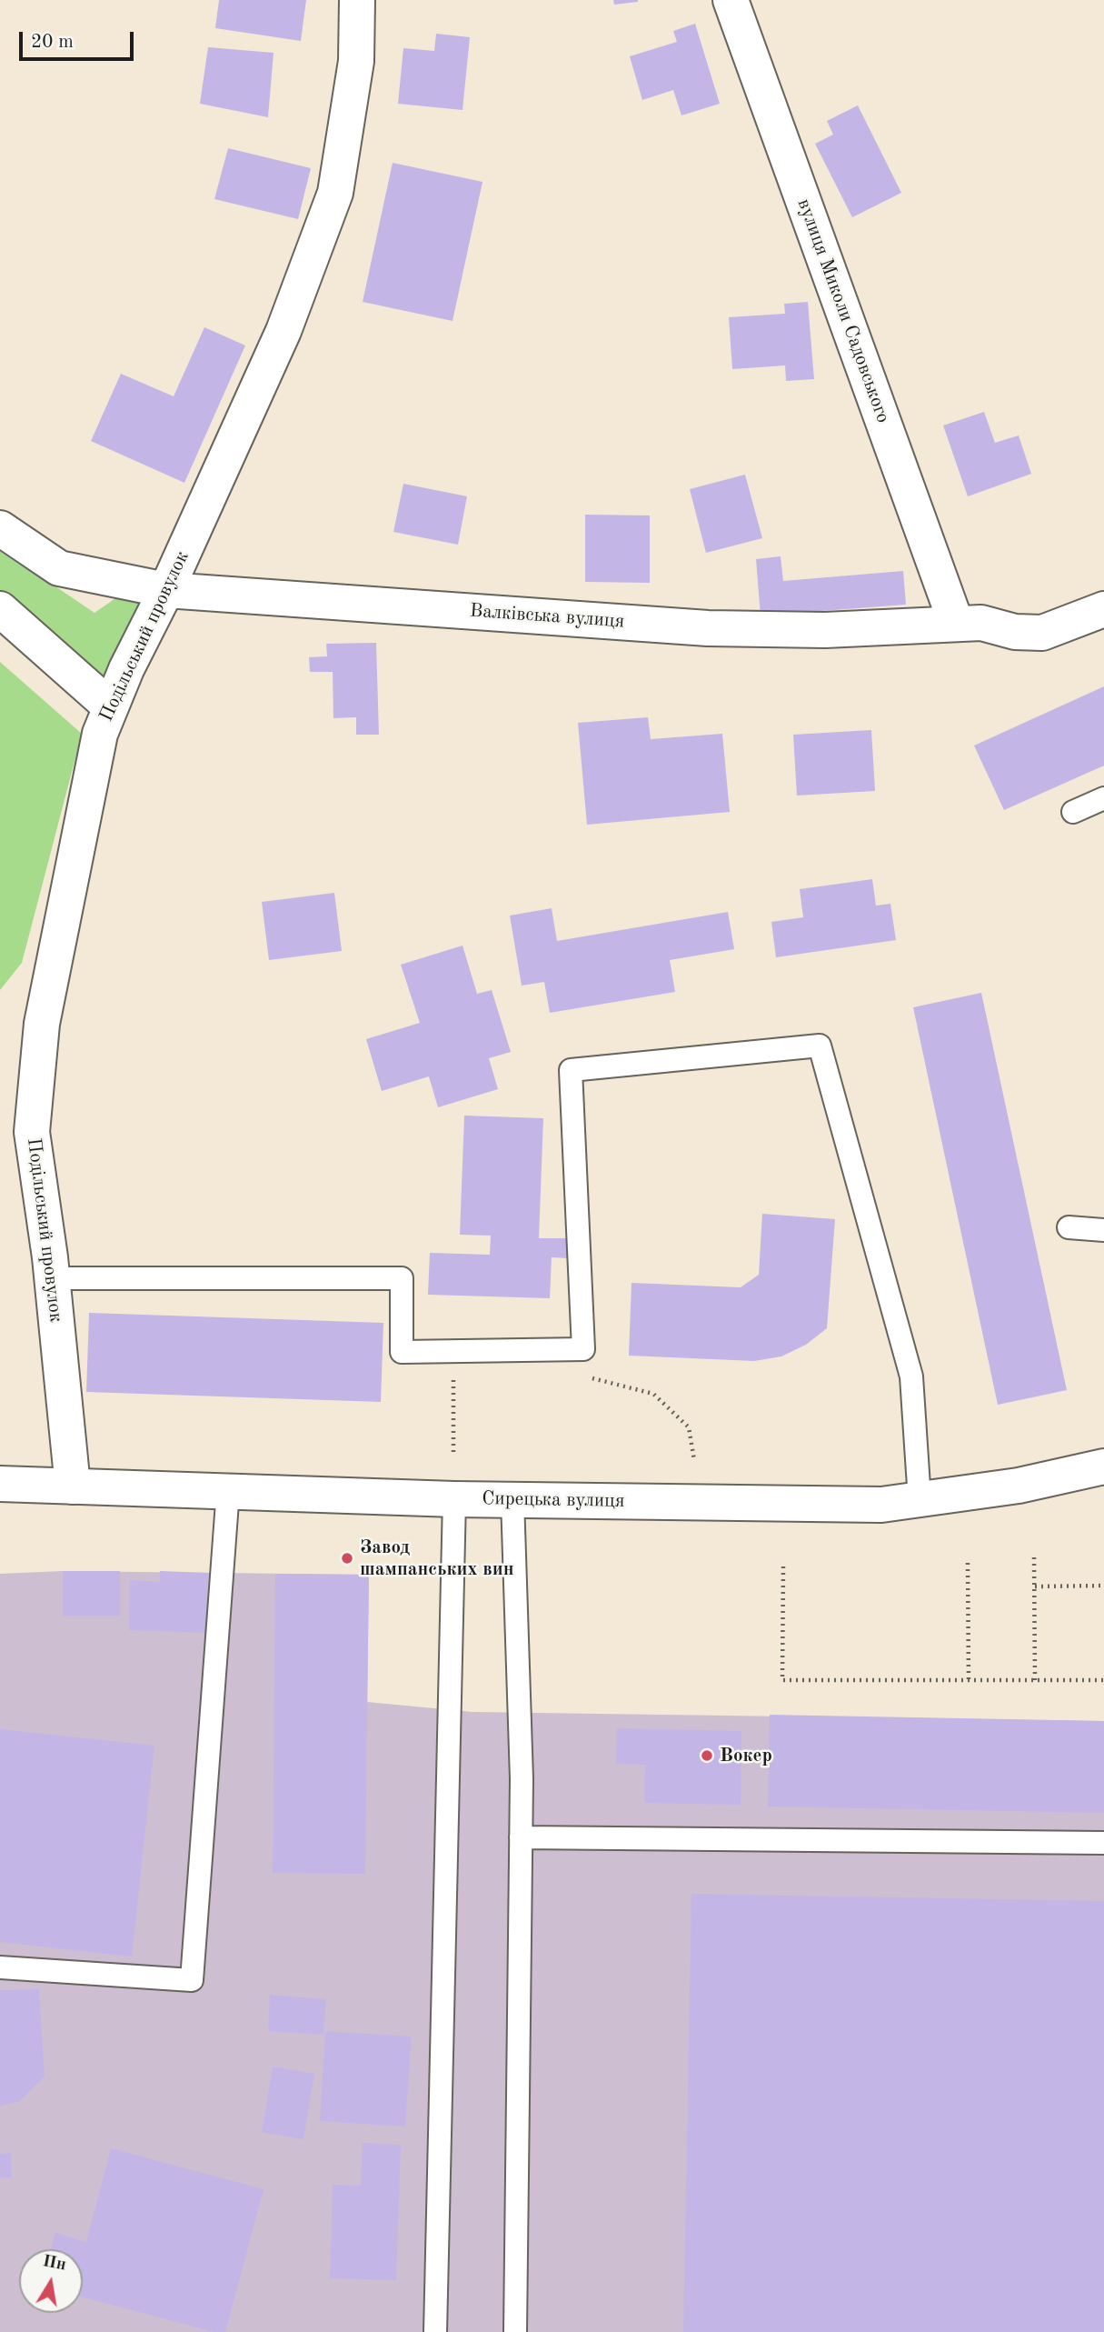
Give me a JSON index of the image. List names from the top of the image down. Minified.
{"streets":{"street":["вулиця Миколи Садовського","Валківська вулиця","Подільський провулок","Сирецька вулиця"]},"crossings":[["вулиця Миколи Садовського","Валківська вулиця"],["Валківська вулиця","Подільський провулок"],["Подільський провулок","Сирецька вулиця"]],"places":["Завод шампанських вин","Вокер"],"scale_bar":"20 m","north":"top"}
